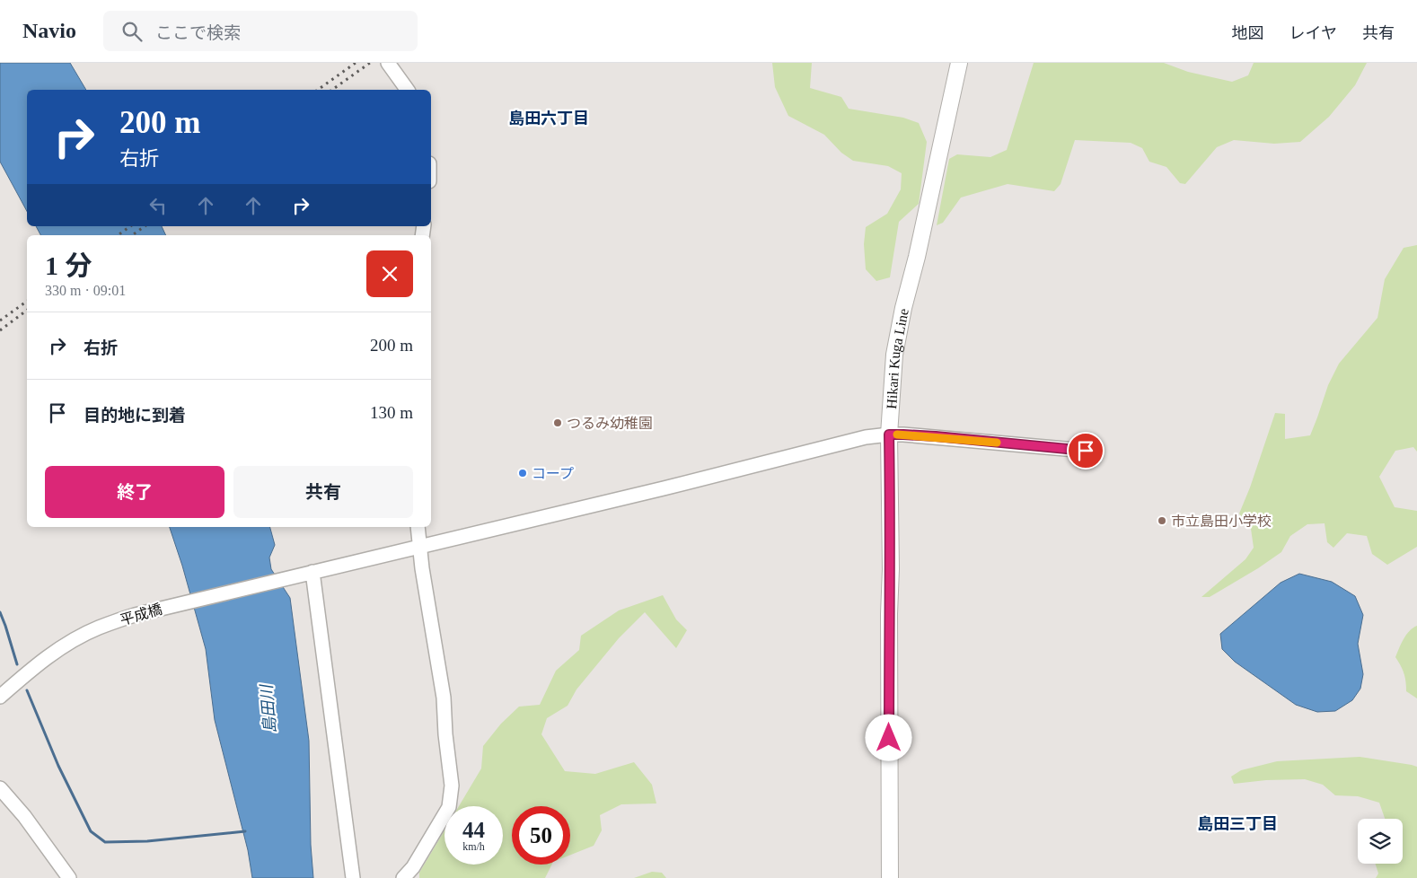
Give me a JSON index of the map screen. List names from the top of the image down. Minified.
{"streets":{"main road":["Hikari Kuga Line"],"street":["平成橋"]},"crossings":[["Hikari Kuga Line","平成橋"]],"districts":["島田六丁目","島田三丁目"],"water":["島田川"],"places":["つるみ幼稚園","コープ","市立島田小学校"],"page":{"header":"Navio","search":"ここで検索","nav":["地図","レイヤ","共有"],"turn":["200 m","右折"],"heading":["1 分","330 m · 09:01"],"list":[{"name":"右折","value":"200 m"},{"name":"目的地に到着","value":"130 m"}],"buttons":["終了","共有"],"speed":"44 km/h","limit":"50"}}
